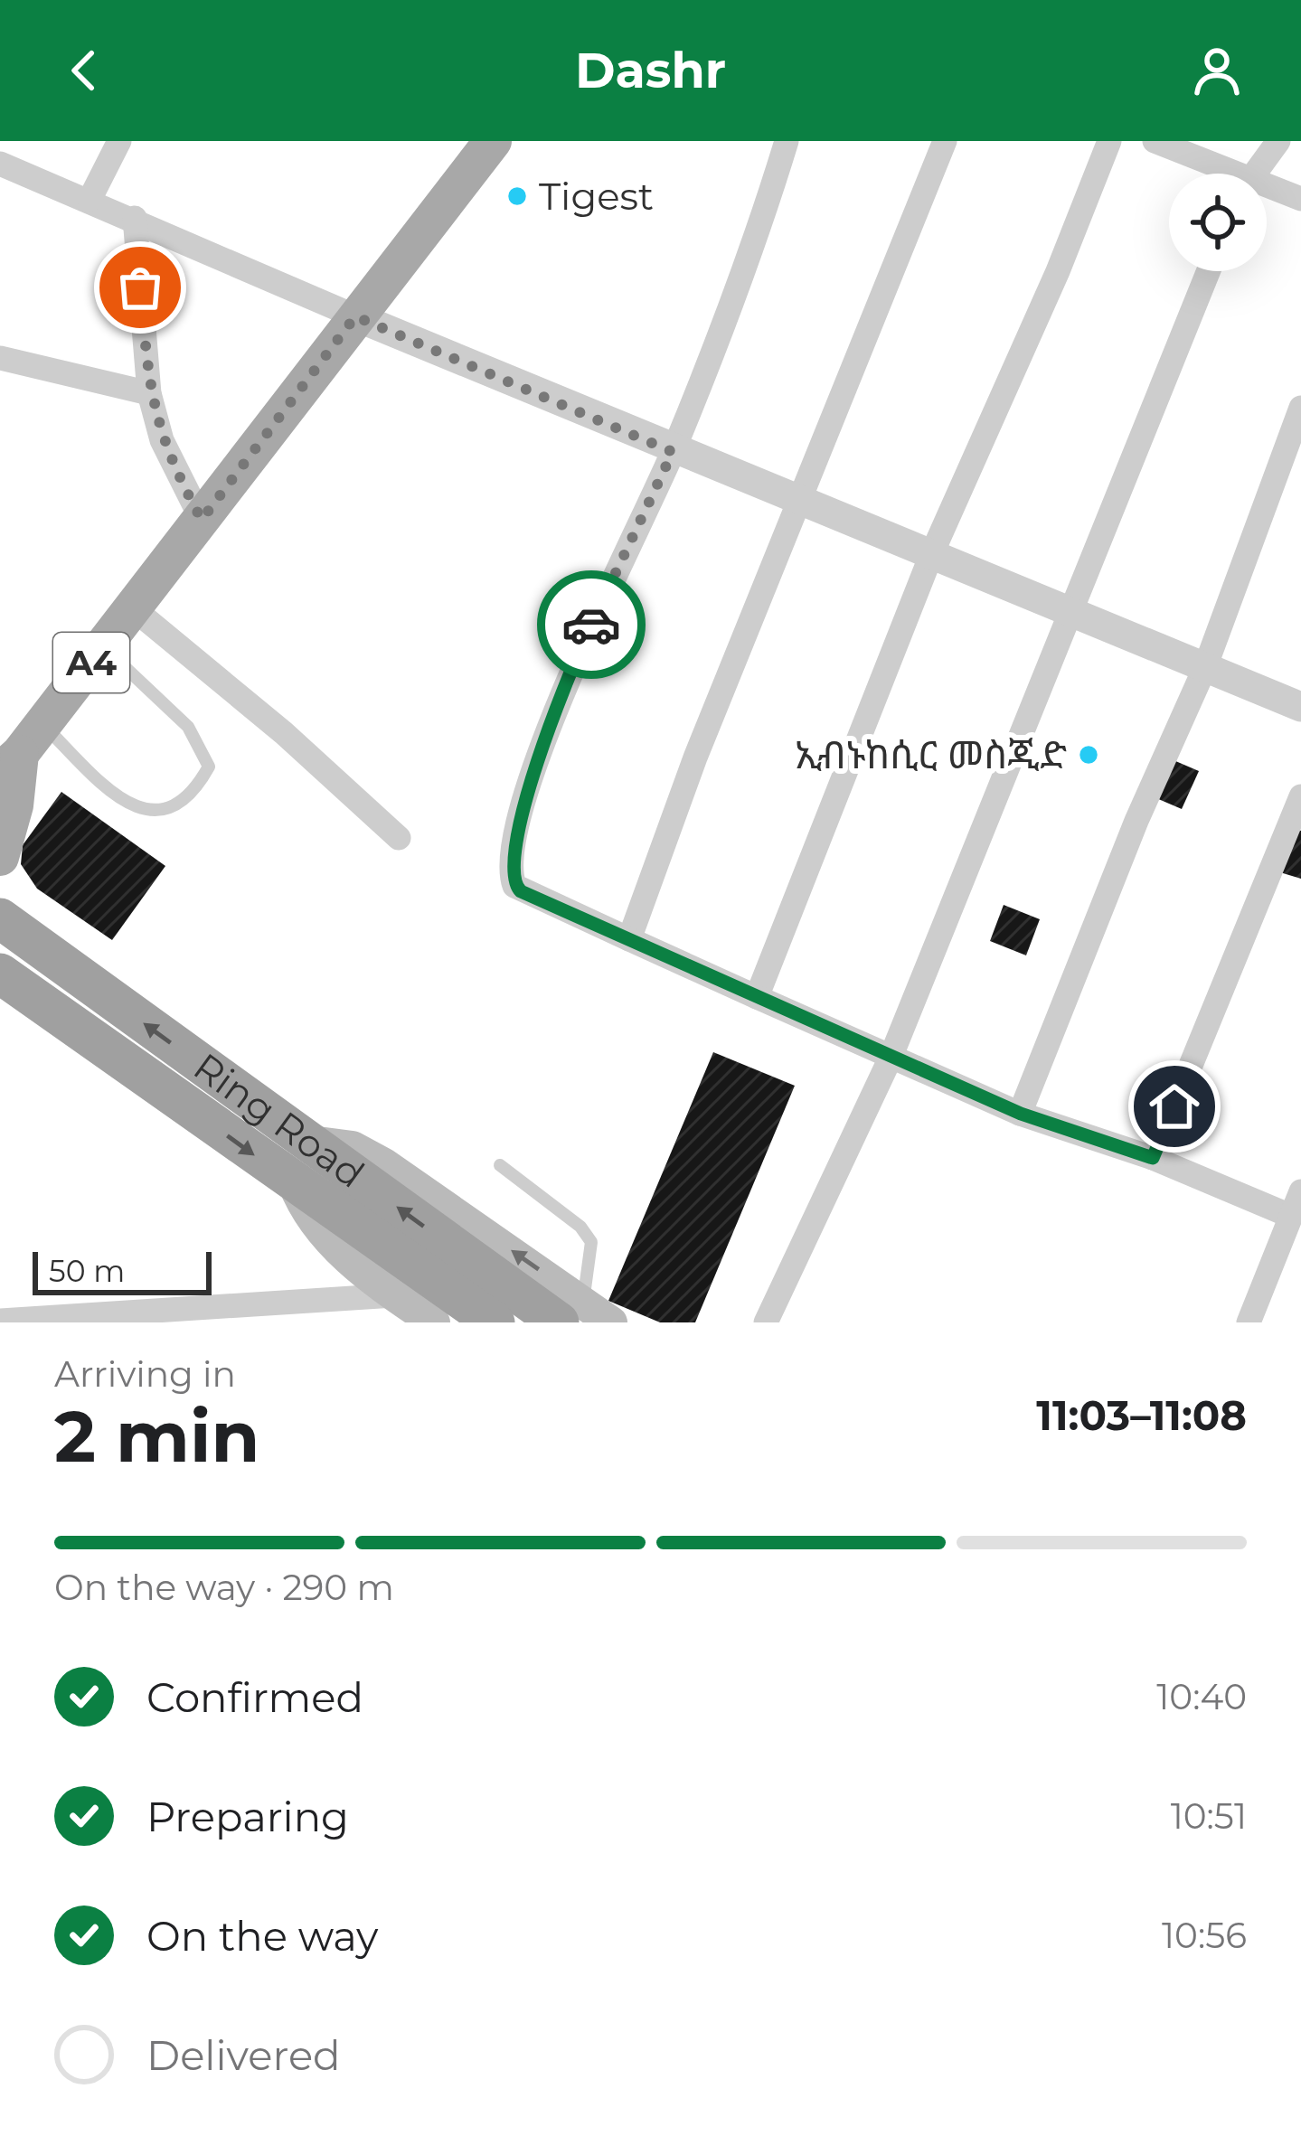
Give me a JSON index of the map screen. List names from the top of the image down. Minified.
{"streets":{"highway":["Ring Road"],"main road":["A4"]},"places":["Tigest","ኢብኑከሲር መስጂድ"],"scale_bar":"50 m","page":{"header":"Dashr","scale":"50 m","heading":["2 min","Arriving in","11:03–11:08"],"bar":"On the way · 290 m","list":[["Confirmed","10:40"],["Preparing","10:51"],["On the way","10:56"],"Delivered"]}}
